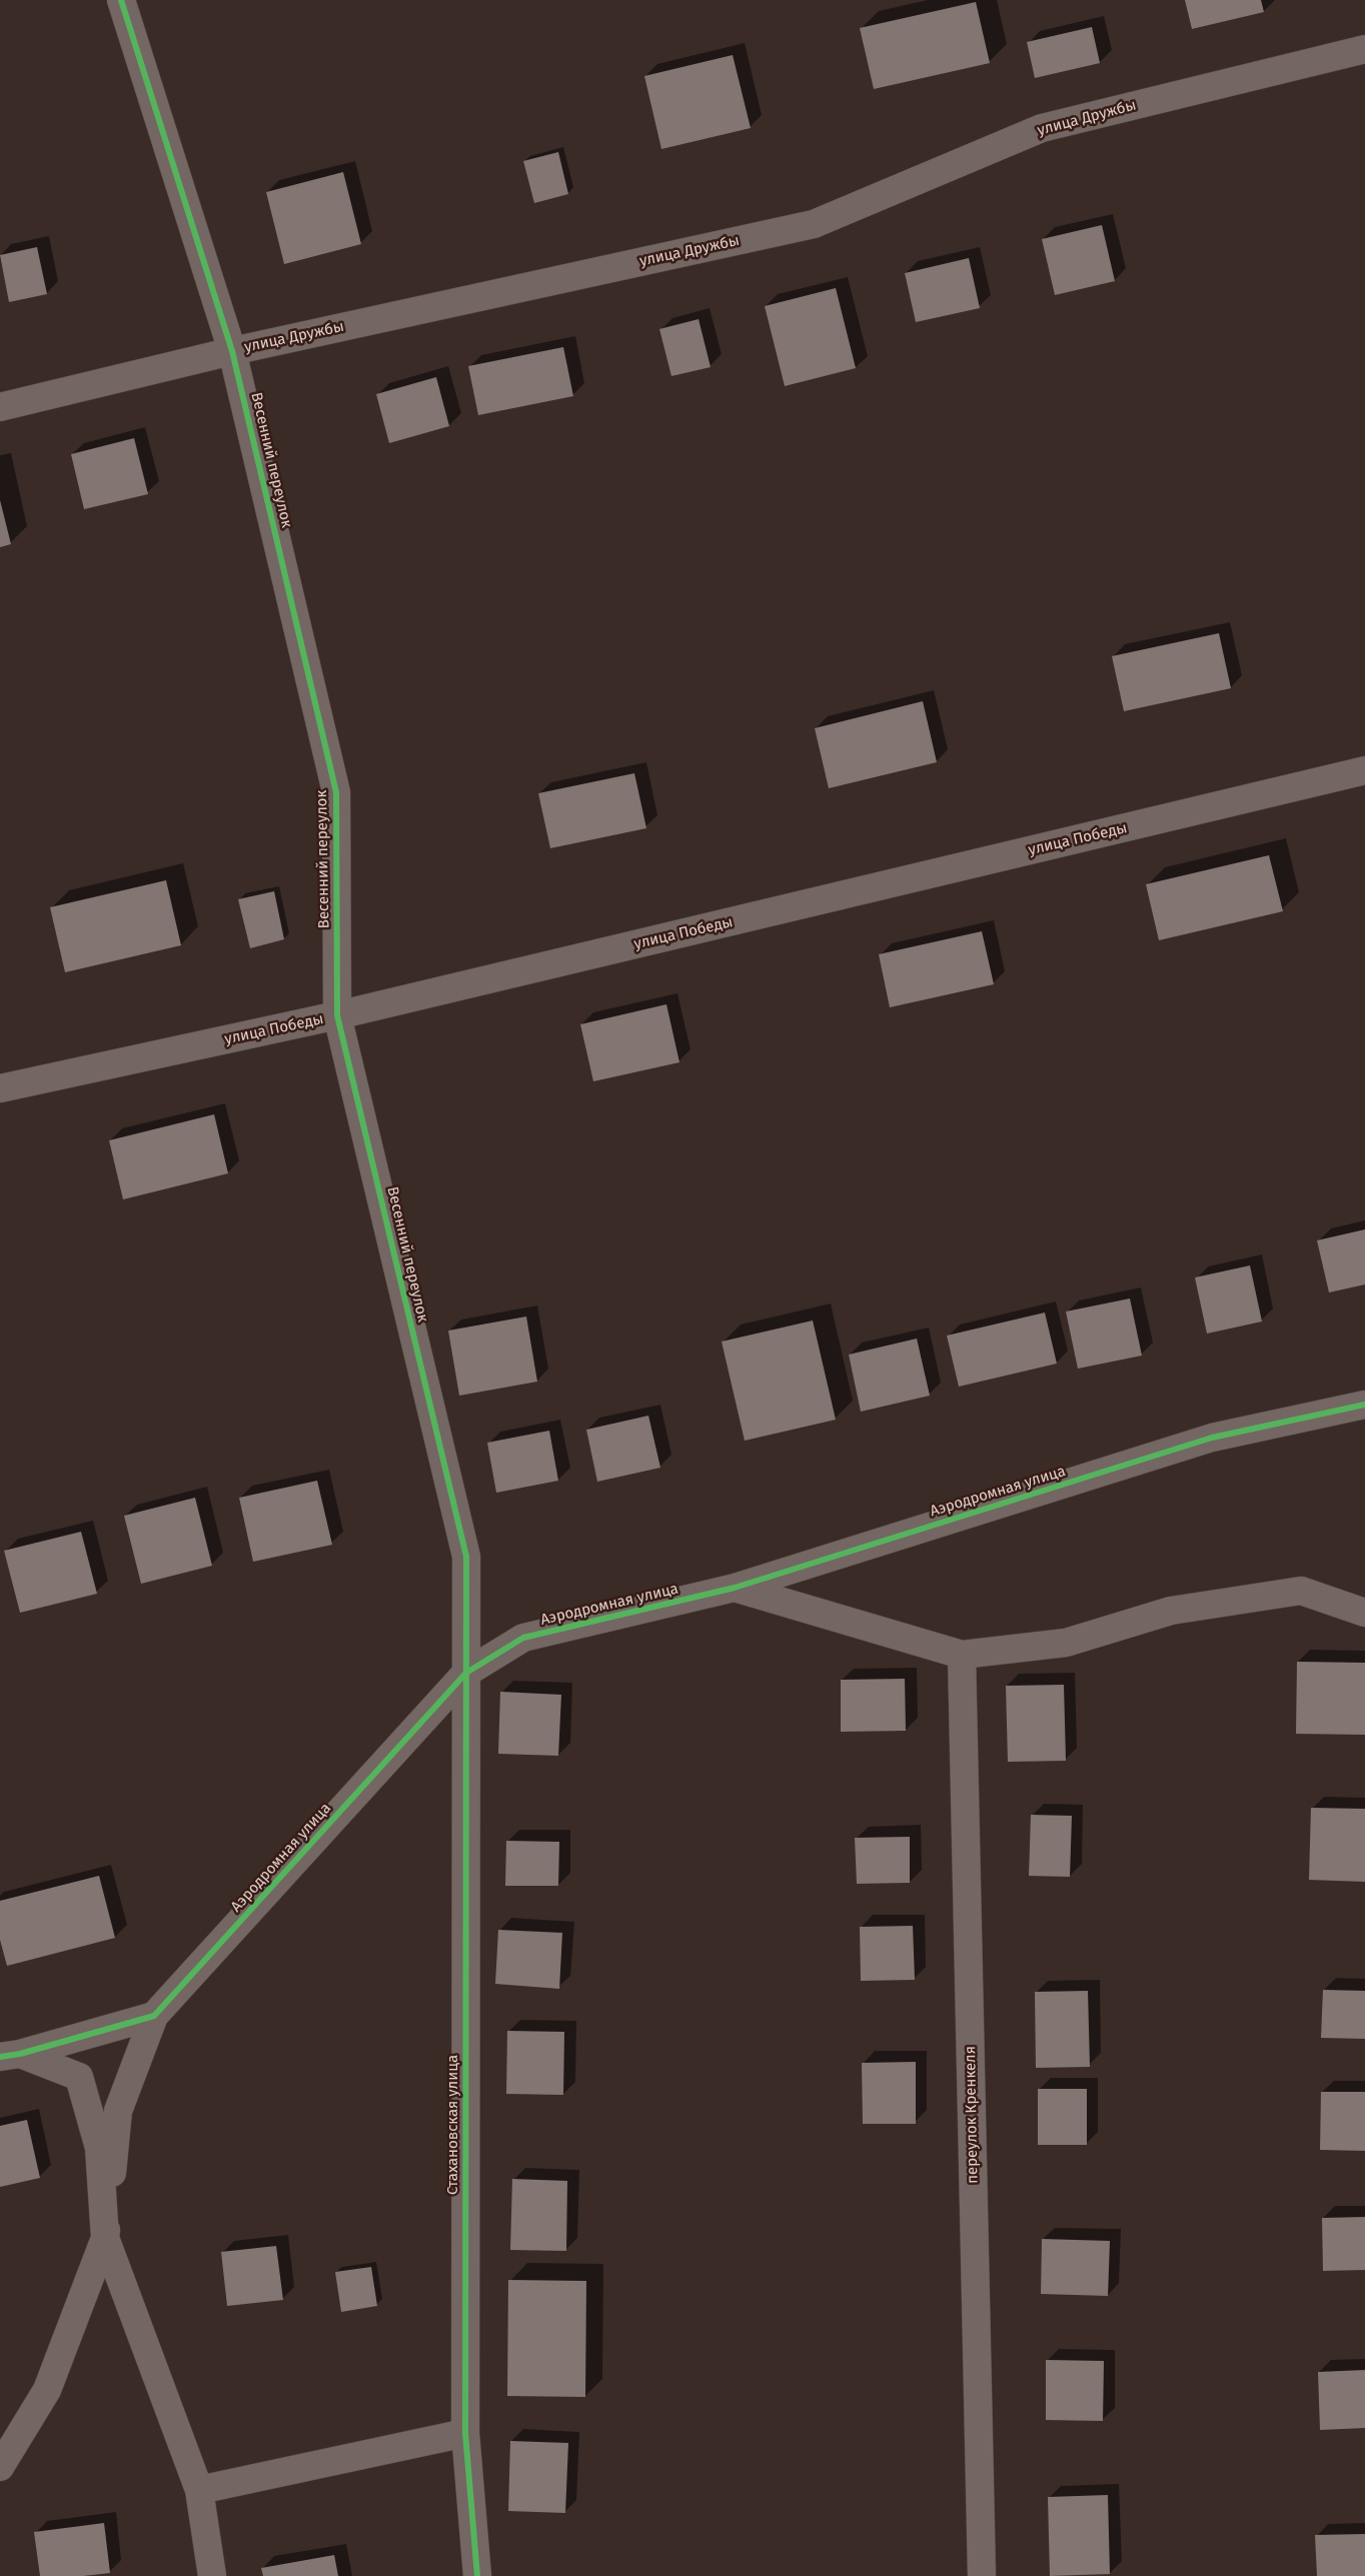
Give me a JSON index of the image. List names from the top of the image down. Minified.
{"streets":{"street":["улица Дружбы","Весенний переулок","улица Победы","Аэродромная улица","переулок Кренкеля","Стахановская улица"]},"crossings":[["улица Дружбы","Весенний переулок"],["Весенний переулок","улица Победы"],["Весенний переулок","Аэродромная улица"],["Весенний переулок","Стахановская улица"],["Аэродромная улица","Стахановская улица"]]}
